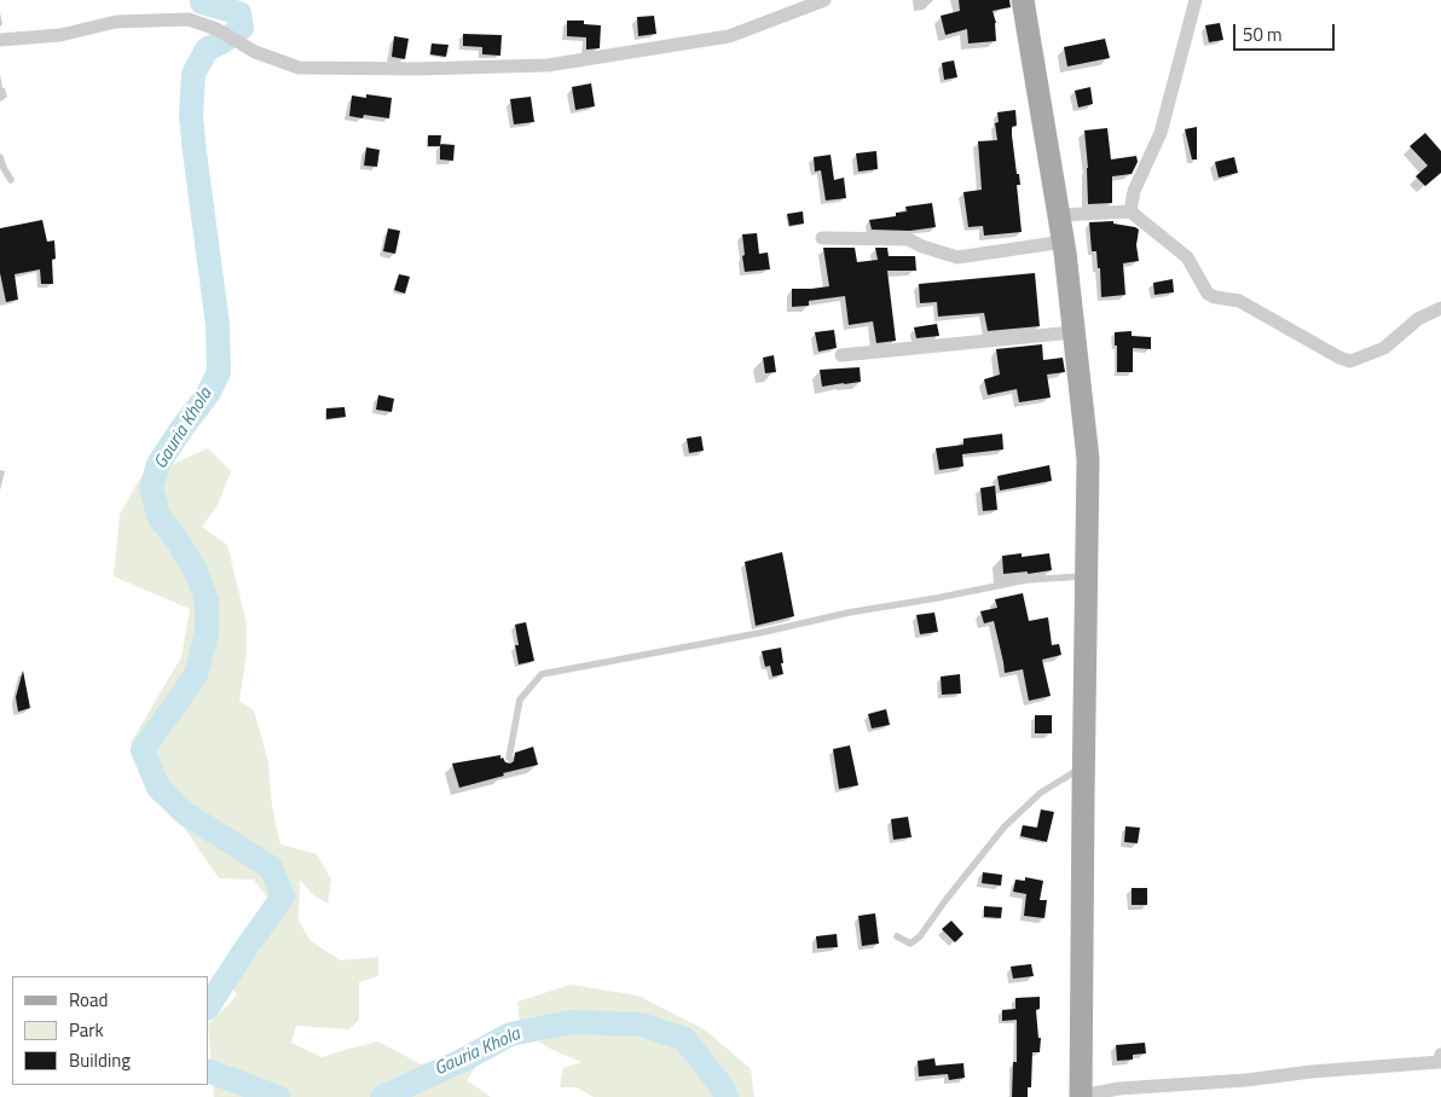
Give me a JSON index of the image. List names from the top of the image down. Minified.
{"water":["Gauria Khola"],"legend":["Road","Park","Building"],"scale_bar":"50 m"}
